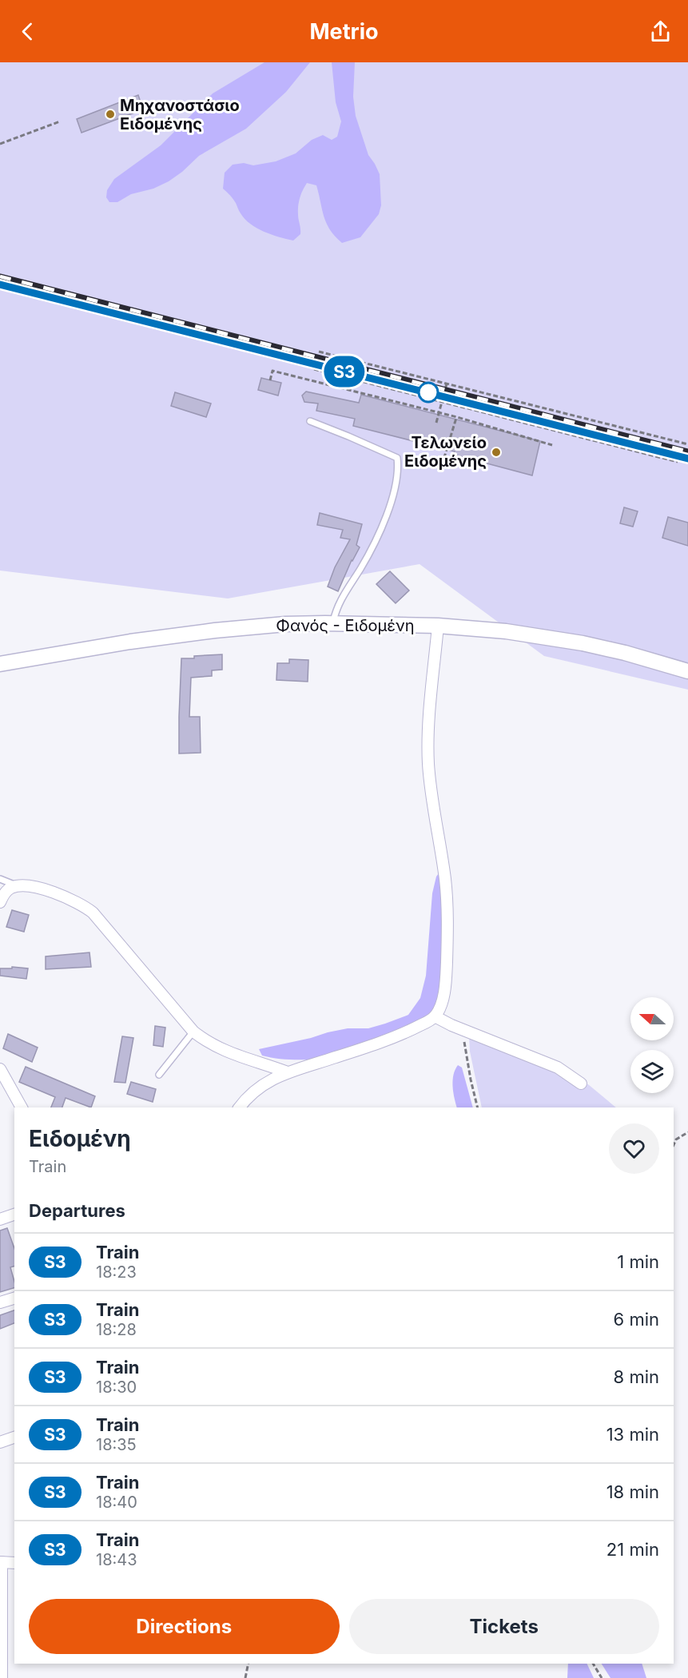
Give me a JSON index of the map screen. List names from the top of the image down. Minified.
{"streets":{"street":["Φανός - Ειδομένη"]},"places":["Μηχανοστάσιο Ειδομένης","Τελωνείο Ειδομένης"],"north":"left","page":{"header":"Metrio","on_map":"S3","heading":[["Ειδομένη","Train"],"Departures"],"list":[{"mark":"S3","name":"Train","note":"18:23","value":"1 min"},{"mark":"S3","name":"Train","note":"18:28","value":"6 min"},{"mark":"S3","name":"Train","note":"18:30","value":"8 min"},{"mark":"S3","name":"Train","note":"18:35","value":"13 min"},{"mark":"S3","name":"Train","note":"18:40","value":"18 min"},{"mark":"S3","name":"Train","note":"18:43","value":"21 min"}],"buttons":["Directions","Tickets"]}}
